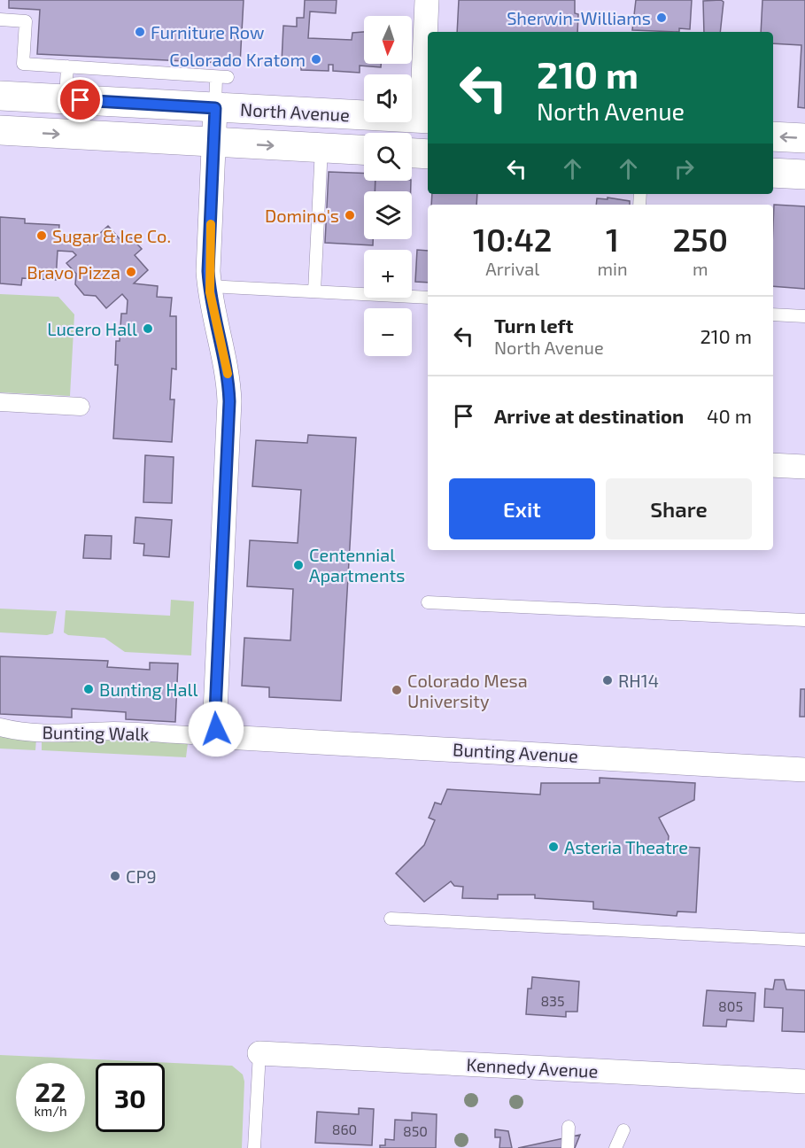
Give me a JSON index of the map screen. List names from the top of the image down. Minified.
{"streets":{"main road":["North Avenue"],"street":["Bunting Walk","Bunting Avenue","Kennedy Avenue"]},"places":["Sherwin-Williams","Furniture Row","Colorado Kratom","Domino's","Sugar & Ice Co.","Bravo Pizza","Lucero Hall","Centennial Apartments","RH14","Bunting Hall","Colorado Mesa University","Asteria Theatre","CP9"],"house_numbers":["835","805","860","850"],"north":"bottom","page":{"map_buttons":["+","−"],"turn":["210 m","North Avenue"],"eta":["10:42","Arrival","1","min","250","m"],"list":[{"name":"Turn left","note":"North Avenue","value":"210 m"},{"name":"Arrive at destination","value":"40 m"}],"buttons":["Exit","Share"],"speed":"22 km/h","limit":"30"}}
